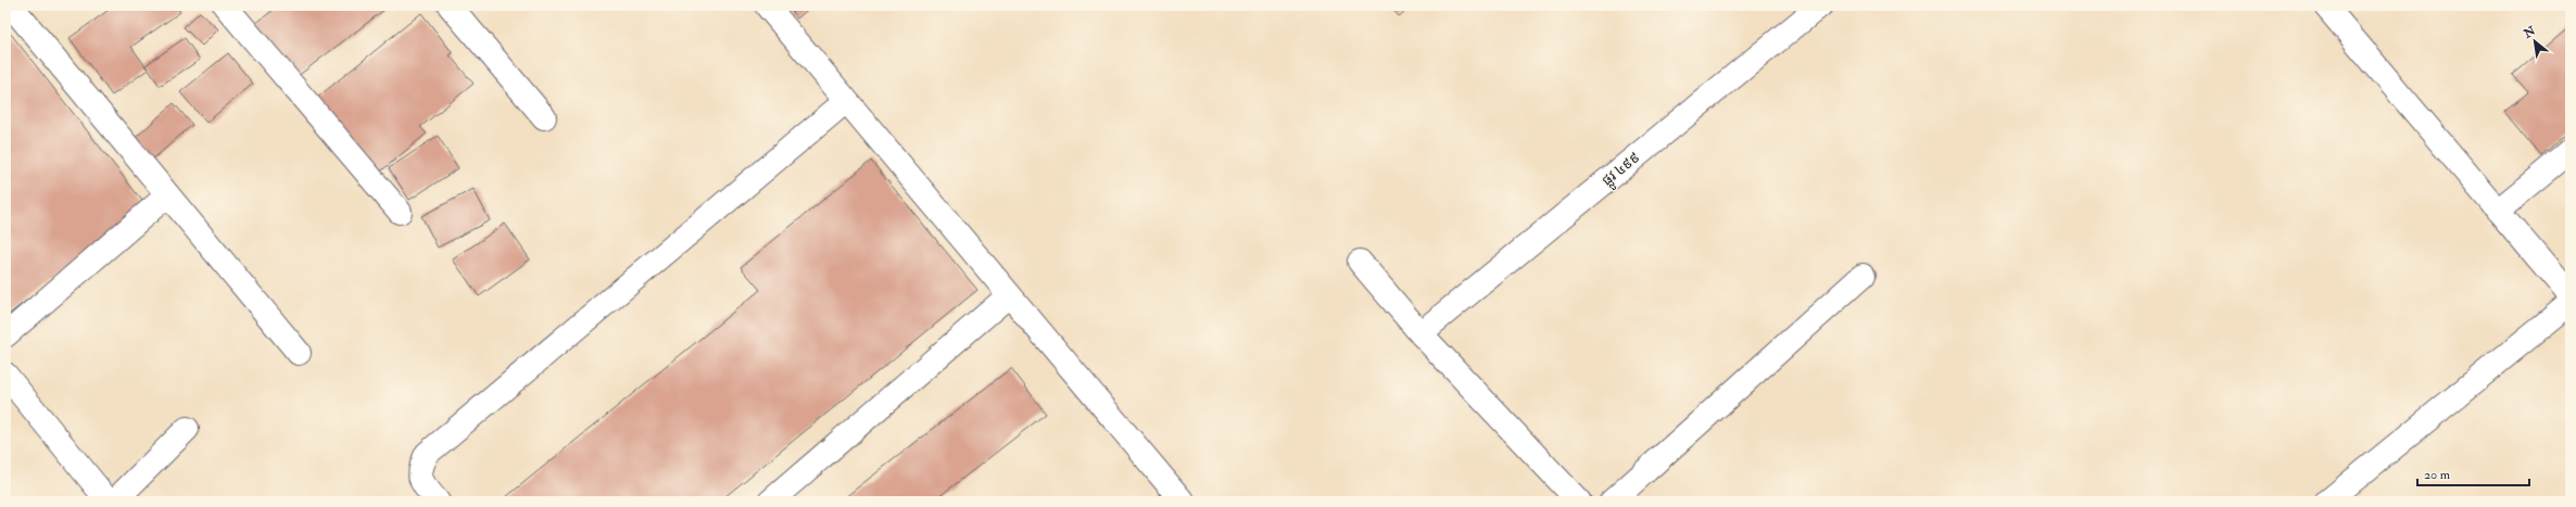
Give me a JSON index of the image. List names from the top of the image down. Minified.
{"streets":{"street":["ផ្លូវ ៤៩៩"]},"scale_bar":"20 m","north":"top left"}
